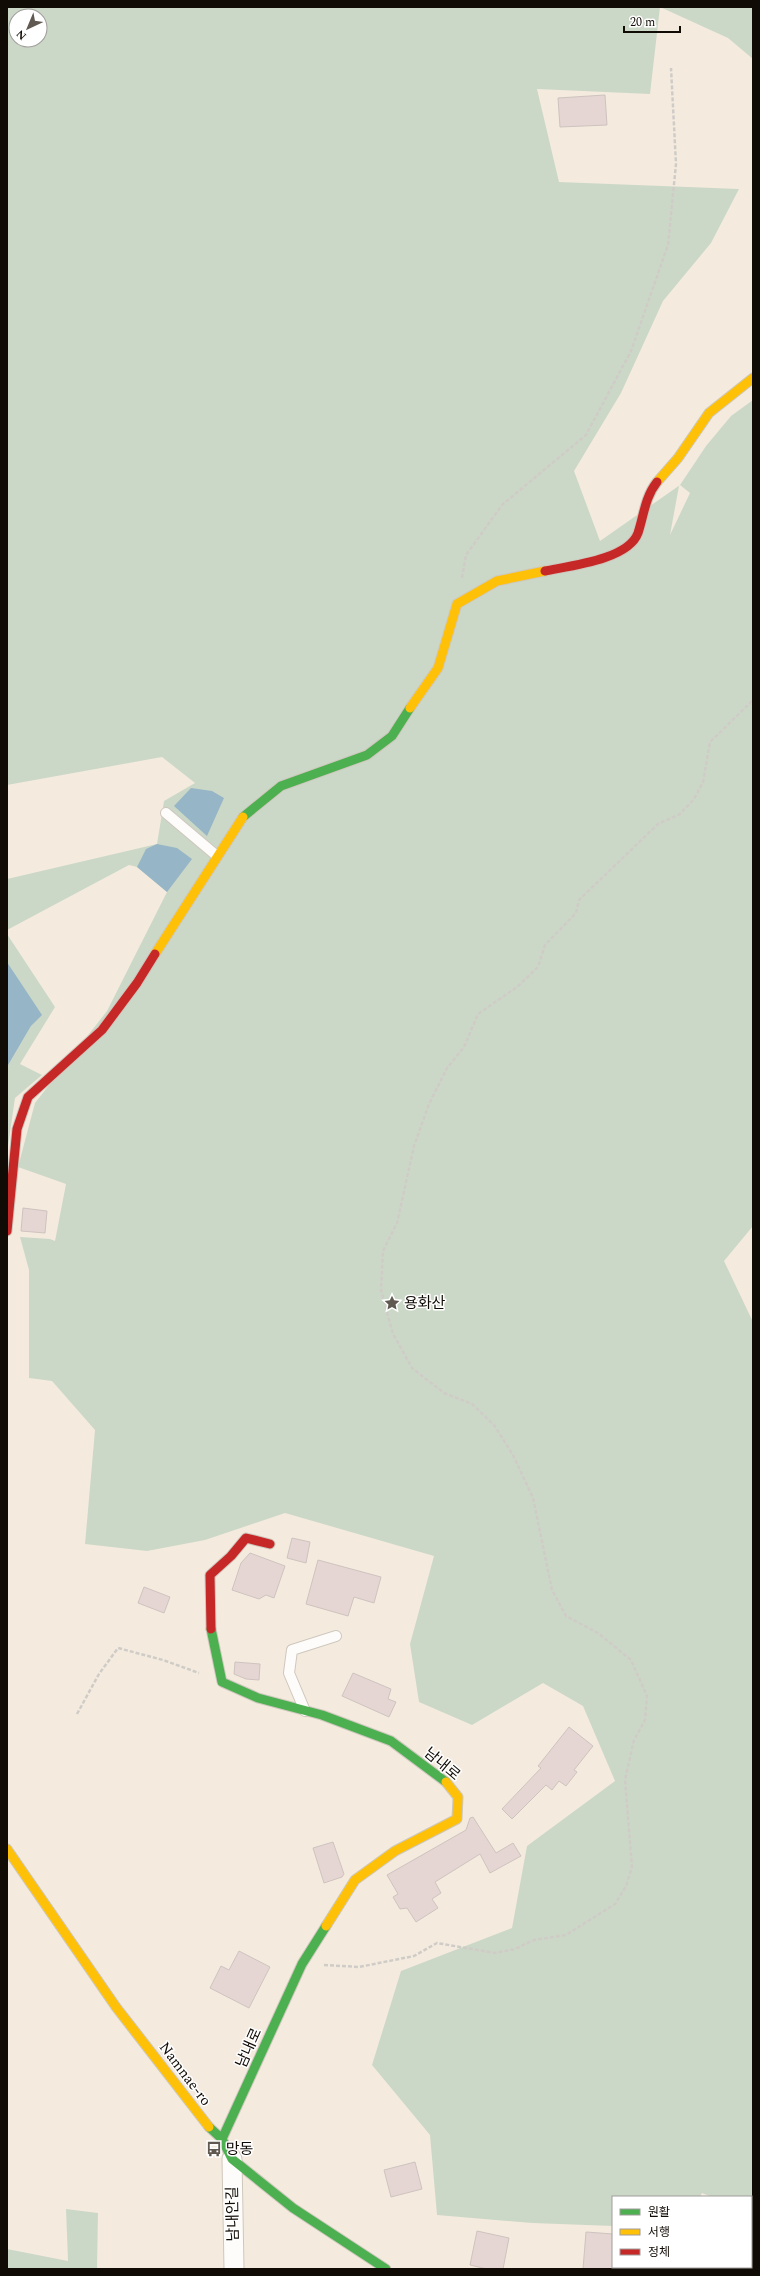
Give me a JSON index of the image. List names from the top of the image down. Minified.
{"streets":{"street":["남내로","Namnae-ro","남내안길"]},"crossings":[["남내로","Namnae-ro"],["Namnae-ro","남내안길"]],"places":{"place":["용화산"],"bus stop":["망동"]},"legend":["원활","서행","정체"],"scale_bar":"20 m","north":"bottom left"}
